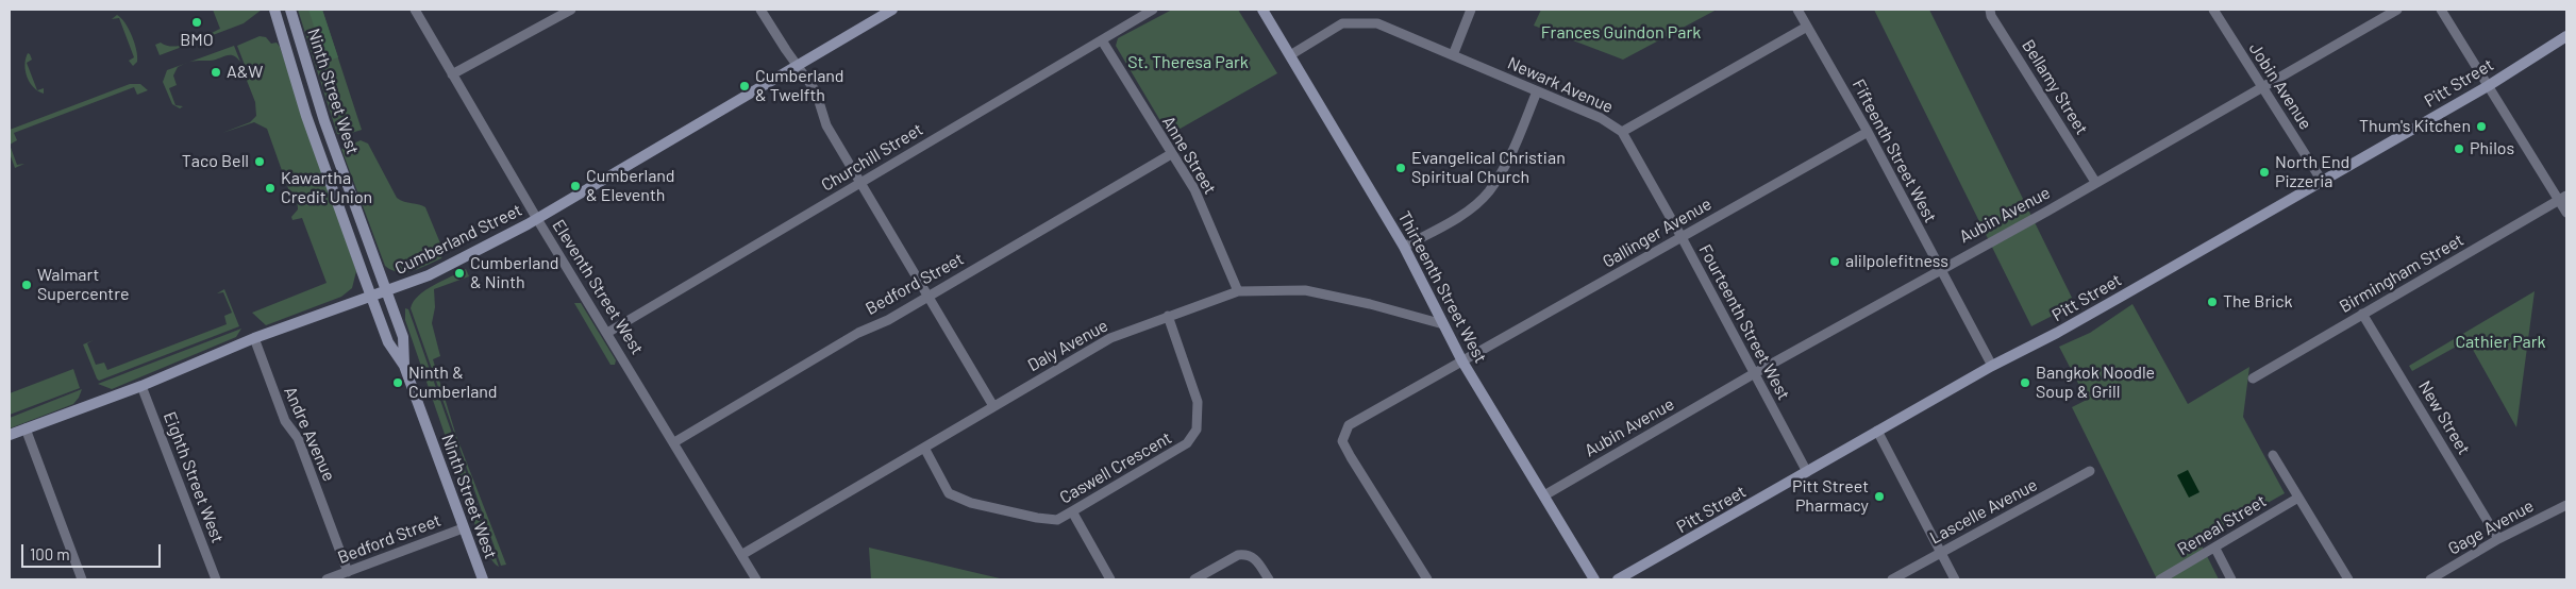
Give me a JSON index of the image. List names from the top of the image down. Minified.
{"streets":{"street":["Pitt Street","Newark Avenue","Jobin Avenue","Bellamy Street","Ninth Street West","Fifteenth Street West","Anne Street","Churchill Street","Aubin Avenue","Gallinger Avenue","Cumberland Street","Birmingham Street","Bedford Street","Eleventh Street West","Thirteenth Street West","Fourteenth Street West","Daly Avenue","New Street","Andre Avenue","Caswell Crescent","Eighth Street West","Lascelle Avenue","Reneal Street","Gage Avenue"]},"crossings":[["Pitt Street","Jobin Avenue"],["Pitt Street","Fifteenth Street West"],["Pitt Street","Fourteenth Street West"],["Newark Avenue","Fifteenth Street West"],["Newark Avenue","Thirteenth Street West"],["Newark Avenue","Fourteenth Street West"],["Jobin Avenue","Aubin Avenue"],["Bellamy Street","Aubin Avenue"],["Ninth Street West","Cumberland Street"],["Ninth Street West","Bedford Street"],["Fifteenth Street West","Aubin Avenue"],["Fifteenth Street West","Gallinger Avenue"],["Anne Street","Churchill Street"],["Anne Street","Bedford Street"],["Anne Street","Daly Avenue"],["Churchill Street","Eleventh Street West"],["Aubin Avenue","Thirteenth Street West"],["Aubin Avenue","Fourteenth Street West"],["Gallinger Avenue","Thirteenth Street West"],["Gallinger Avenue","Fourteenth Street West"],["Cumberland Street","Eleventh Street West"],["Cumberland Street","Andre Avenue"],["Cumberland Street","Eighth Street West"],["Birmingham Street","New Street"],["Bedford Street","Eleventh Street West"],["Bedford Street","Andre Avenue"],["Eleventh Street West","Daly Avenue"],["Thirteenth Street West","Daly Avenue"],["Daly Avenue","Caswell Crescent"],["New Street","Gage Avenue"]],"parks":["Frances Guindon Park","St. Theresa Park","Cathier Park"],"places":["BMO","A&W","Cumberland & Twelfth","Thum's Kitchen","Philos","Taco Bell","Evangelical Christian Spiritual Church","North End Pizzeria","Cumberland & Eleventh","Kawartha Credit Union","alilpolefitness","Cumberland & Ninth","Walmart Supercentre","The Brick","Ninth & Cumberland","Bangkok Noodle Soup & Grill","Pitt Street Pharmacy"],"scale_bar":"100 m"}
